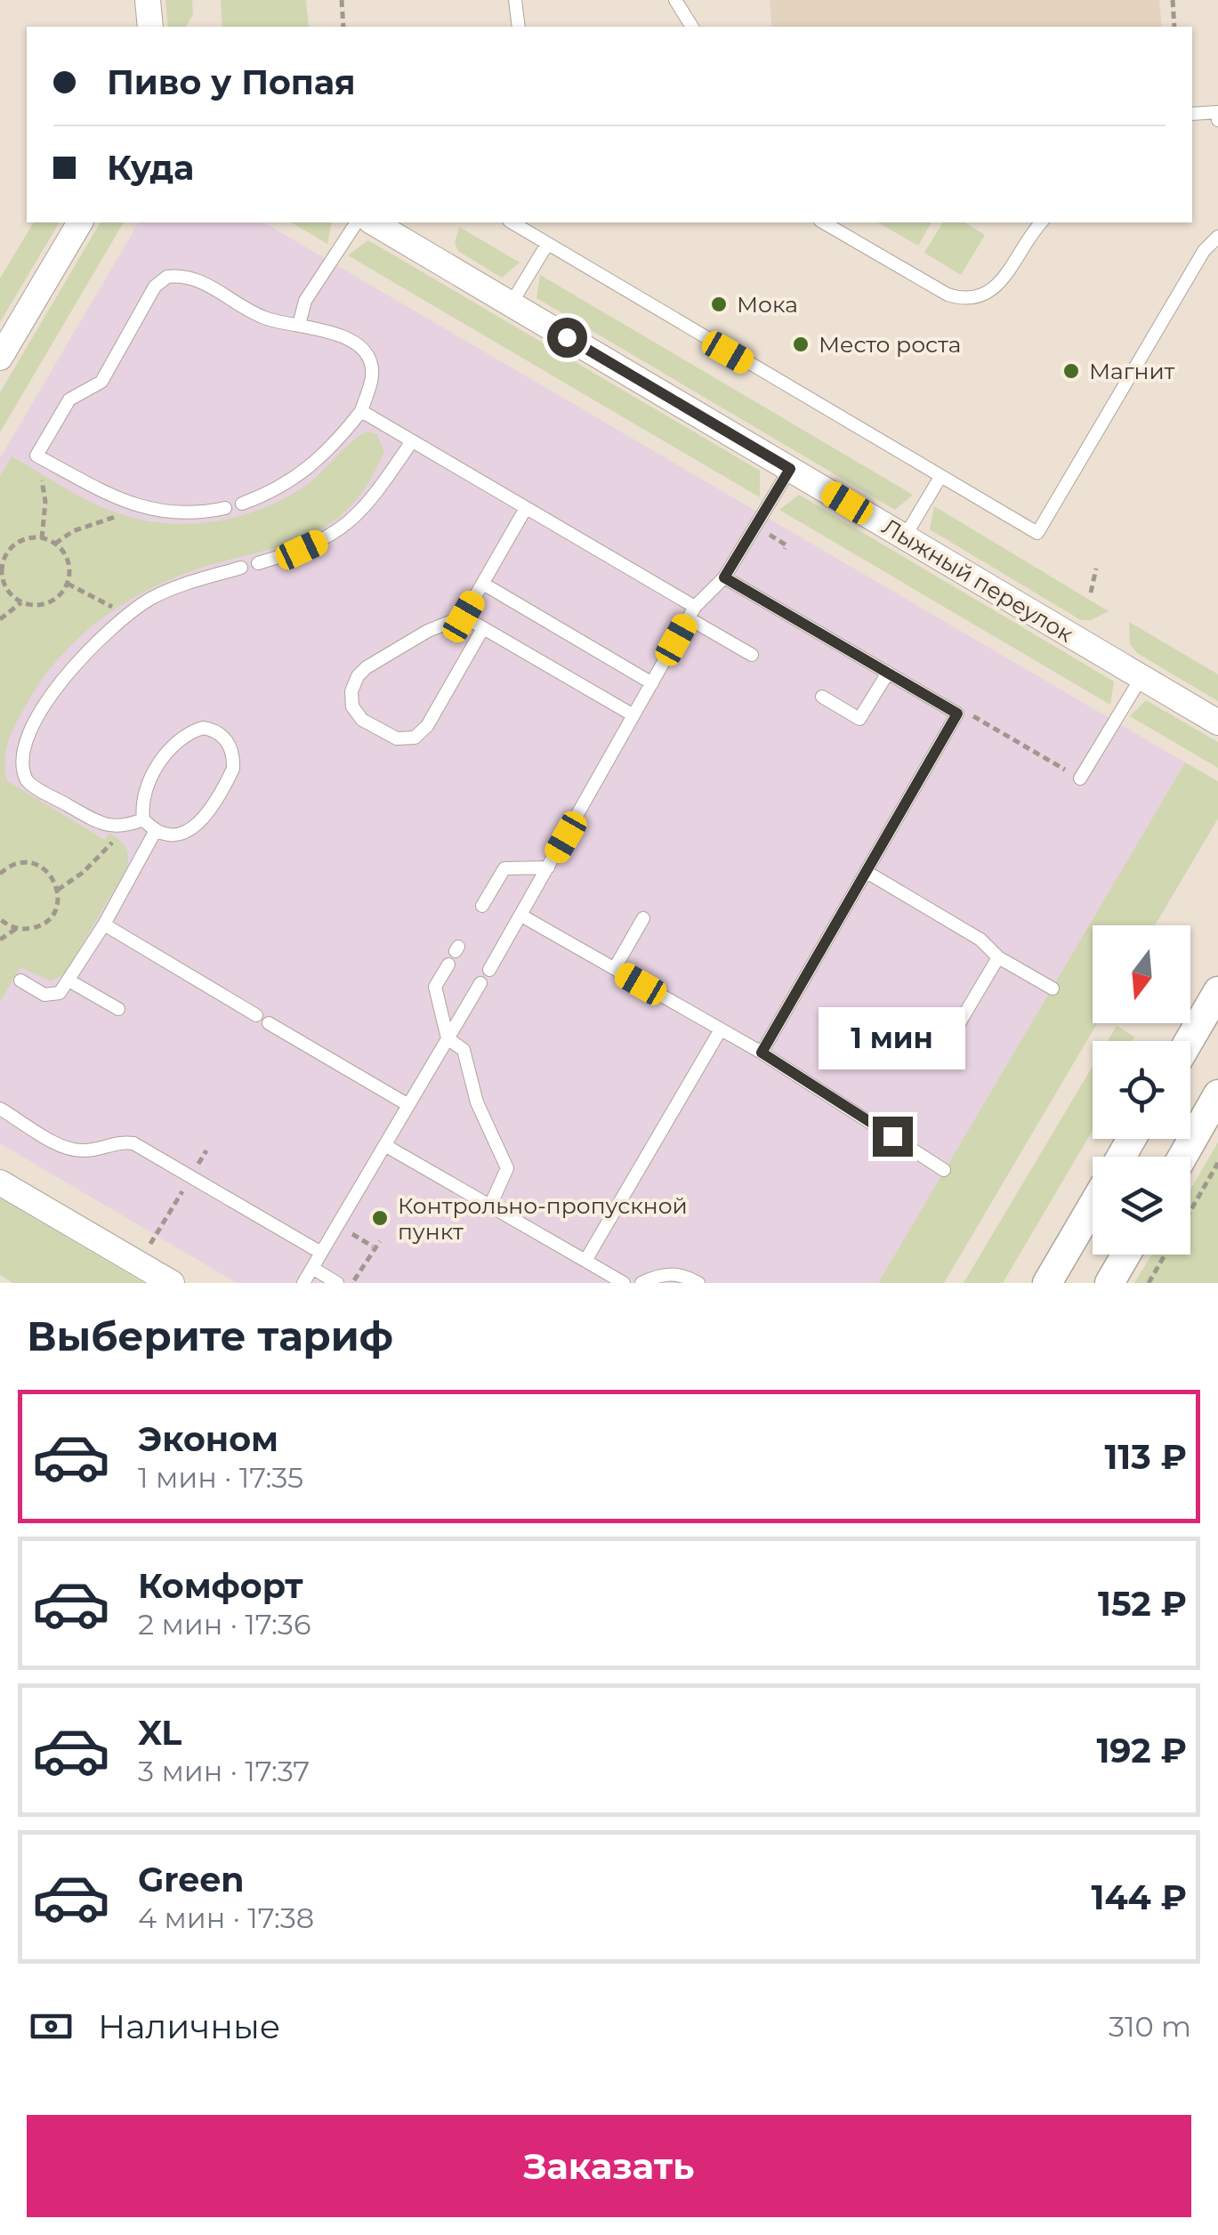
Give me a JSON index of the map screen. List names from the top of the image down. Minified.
{"streets":{"street":["Лыжный переулок"]},"places":["Мока","Место роста","Магнит","Контрольно-пропускной пункт"],"north":"bottom","page":{"banner":["Пиво у Попая","Куда"],"bubble":"1 мин","heading":"Выберите тариф","list":[{"name":"Эконом","note":"1 мин · 17:35","value":"113 ₽"},{"name":"Комфорт","note":"2 мин · 17:36","value":"152 ₽"},{"name":"XL","note":"3 мин · 17:37","value":"192 ₽"},{"name":"Green","note":"4 мин · 17:38","value":"144 ₽"}],"pay":["Наличные","310 m"],"buttons":"Заказать"}}
